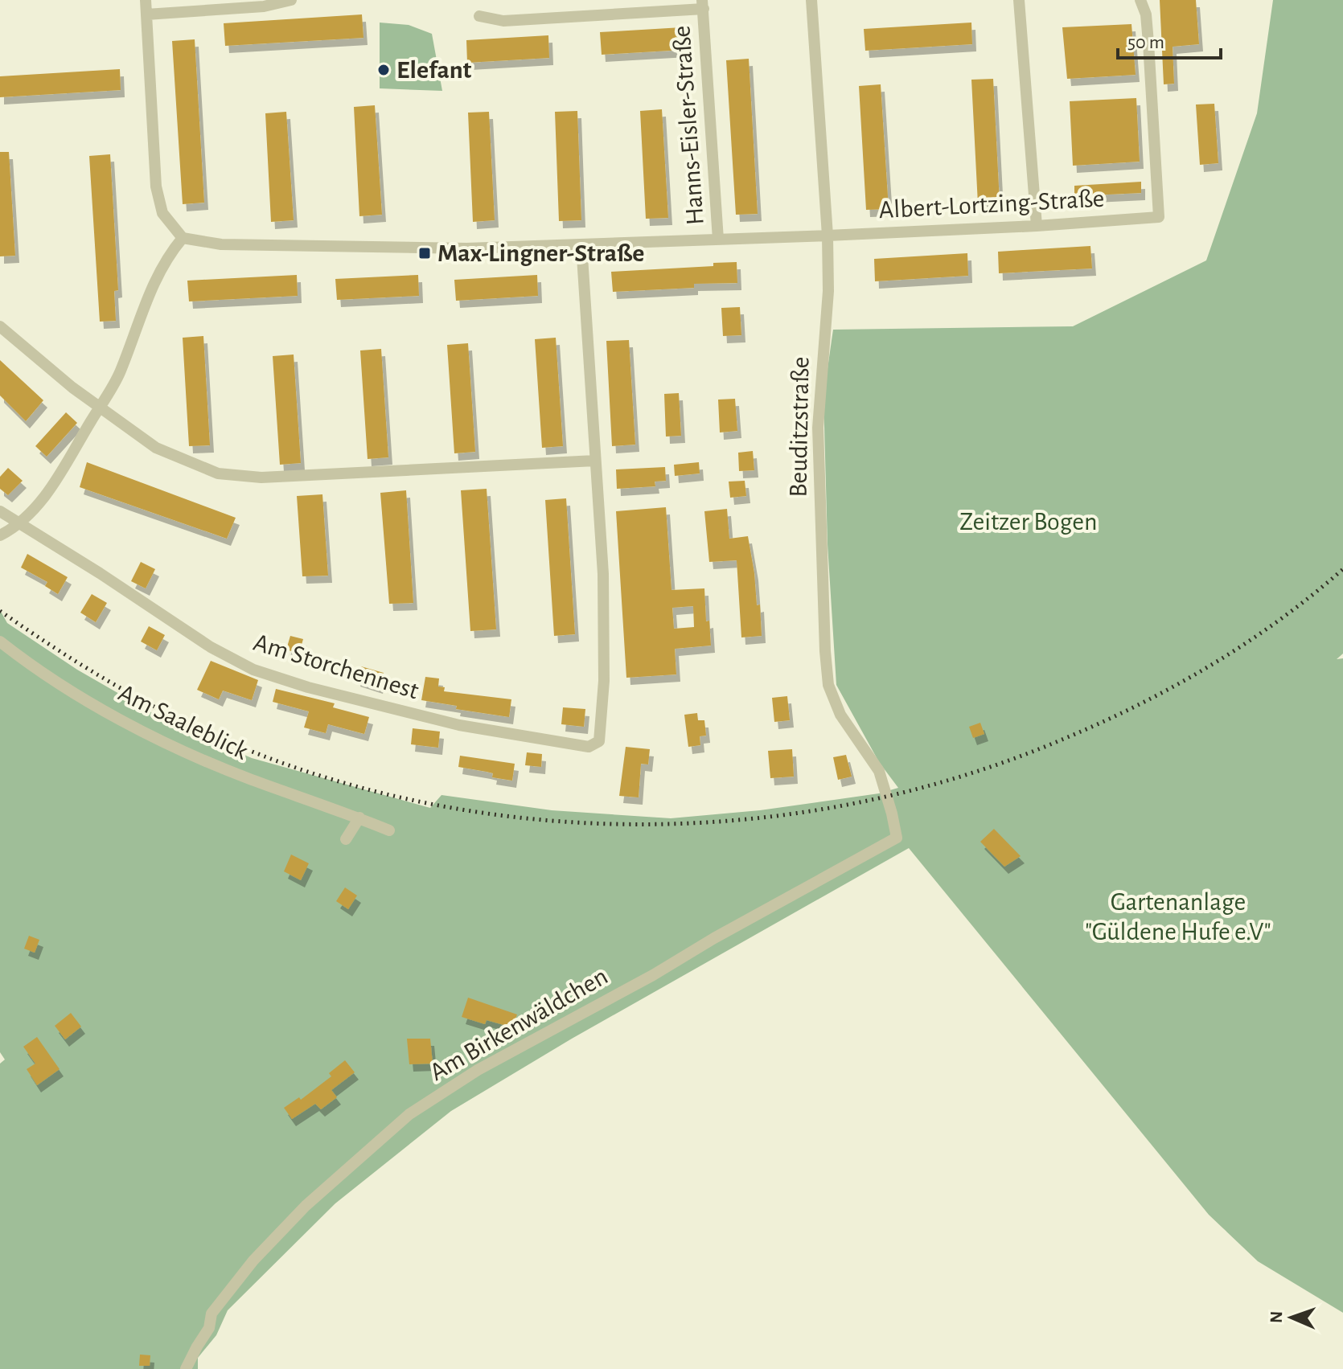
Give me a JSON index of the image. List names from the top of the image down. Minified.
{"streets":{"street":["Hanns-Eisler-Straße","Albert-Lortzing-Straße","Beuditzstraße","Am Storchennest","Am Saaleblick","Am Birkenwäldchen"]},"crossings":[["Albert-Lortzing-Straße","Beuditzstraße"],["Beuditzstraße","Am Birkenwäldchen"]],"parks":["Zeitzer Bogen","Gartenanlage \"Güldene Hufe e.V\""],"places":{"other":["Elefant"],"transit":["Max-Lingner-Straße"]},"scale_bar":"50 m","north":"left"}
